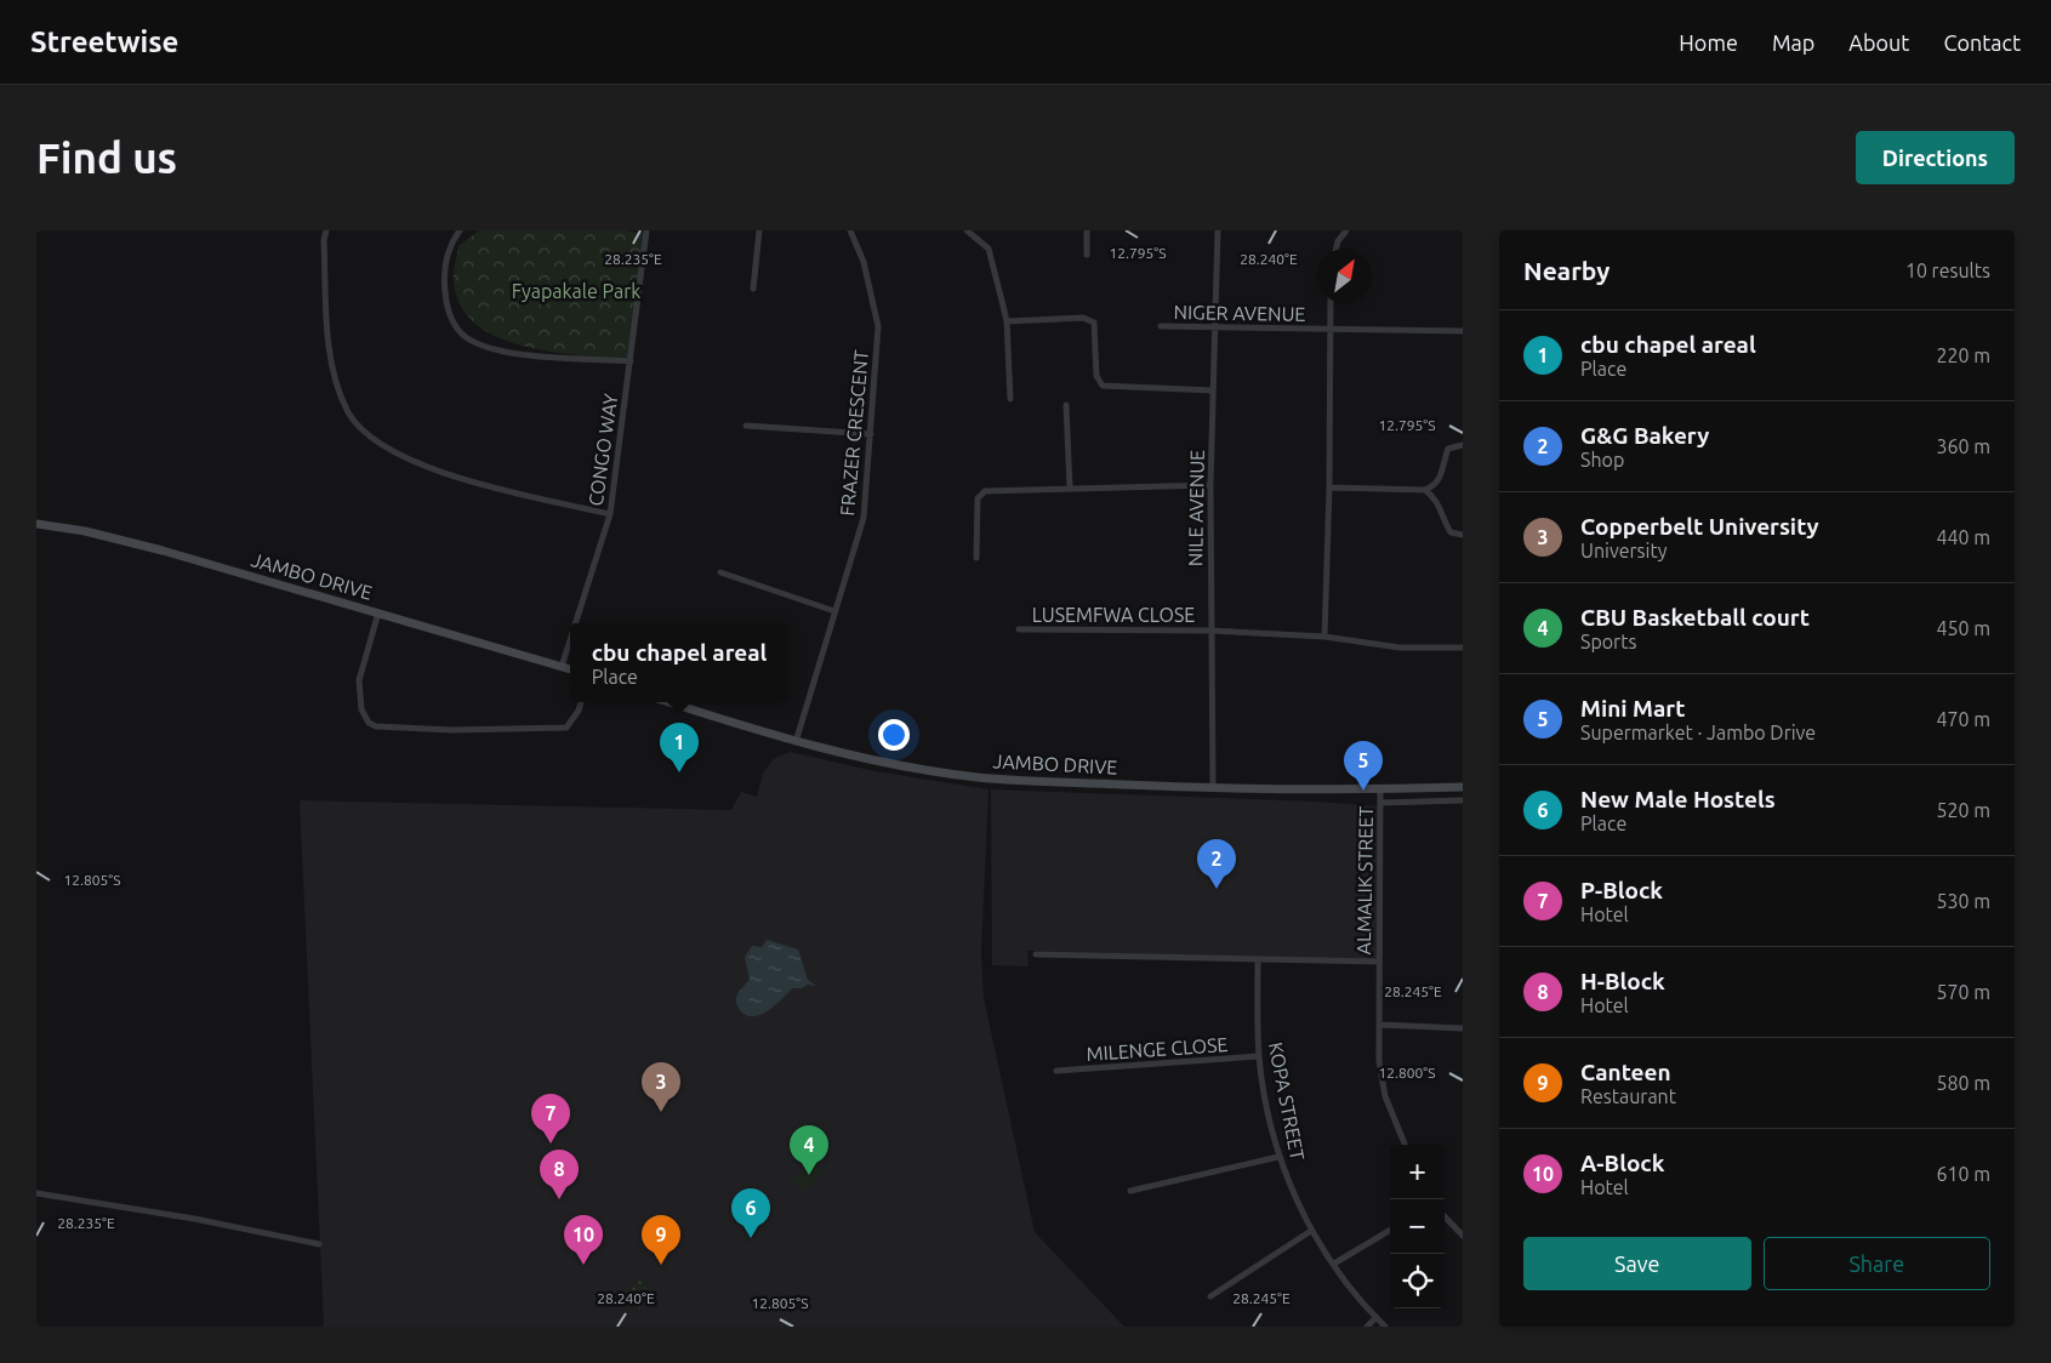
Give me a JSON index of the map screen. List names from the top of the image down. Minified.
{"streets":{"main road":["JAMBO DRIVE"],"street":["NIGER AVENUE","FRAZER CRESCENT","CONGO WAY","NILE AVENUE","LUSEMFWA CLOSE","ALMALIK STREET","MILENGE CLOSE","KOPA STREET"]},"crossings":[["NIGER AVENUE","NILE AVENUE"],["FRAZER CRESCENT","JAMBO DRIVE"],["CONGO WAY","JAMBO DRIVE"],["NILE AVENUE","JAMBO DRIVE"],["NILE AVENUE","LUSEMFWA CLOSE"],["JAMBO DRIVE","ALMALIK STREET"],["MILENGE CLOSE","KOPA STREET"]],"parks":["Fyapakale Park"],"north":"top right","page":{"header":"Streetwise","nav":["Home","Map","About","Contact"],"buttons":["Directions",["Save","Share"]],"title":"Find us","heading":["Nearby","10 results"],"list":[{"mark":"1","name":"cbu chapel areal","note":"Place","value":"220 m"},{"mark":"2","name":"G&G Bakery","note":"Shop","value":"360 m"},{"mark":"3","name":"Copperbelt University","note":"University","value":"440 m"},{"mark":"4","name":"CBU Basketball court","note":"Sports","value":"450 m"},{"mark":"5","name":"Mini Mart","note":"Supermarket · Jambo Drive","value":"470 m"},{"mark":"6","name":"New Male Hostels","note":"Place","value":"520 m"},{"mark":"7","name":"P-Block","note":"Hotel","value":"530 m"},{"mark":"8","name":"H-Block","note":"Hotel","value":"570 m"},{"mark":"9","name":"Canteen","note":"Restaurant","value":"580 m"},{"mark":"10","name":"A-Block","note":"Hotel","value":"610 m"}],"popup":["cbu chapel areal","Place"],"pins":["1","5","2","3","7","4","8","6","9","10"],"map_buttons":["+","−"]},"coordinates":["12.795°S","28.240°E","28.235°E","12.805°S","28.245°E","12.800°S"]}
